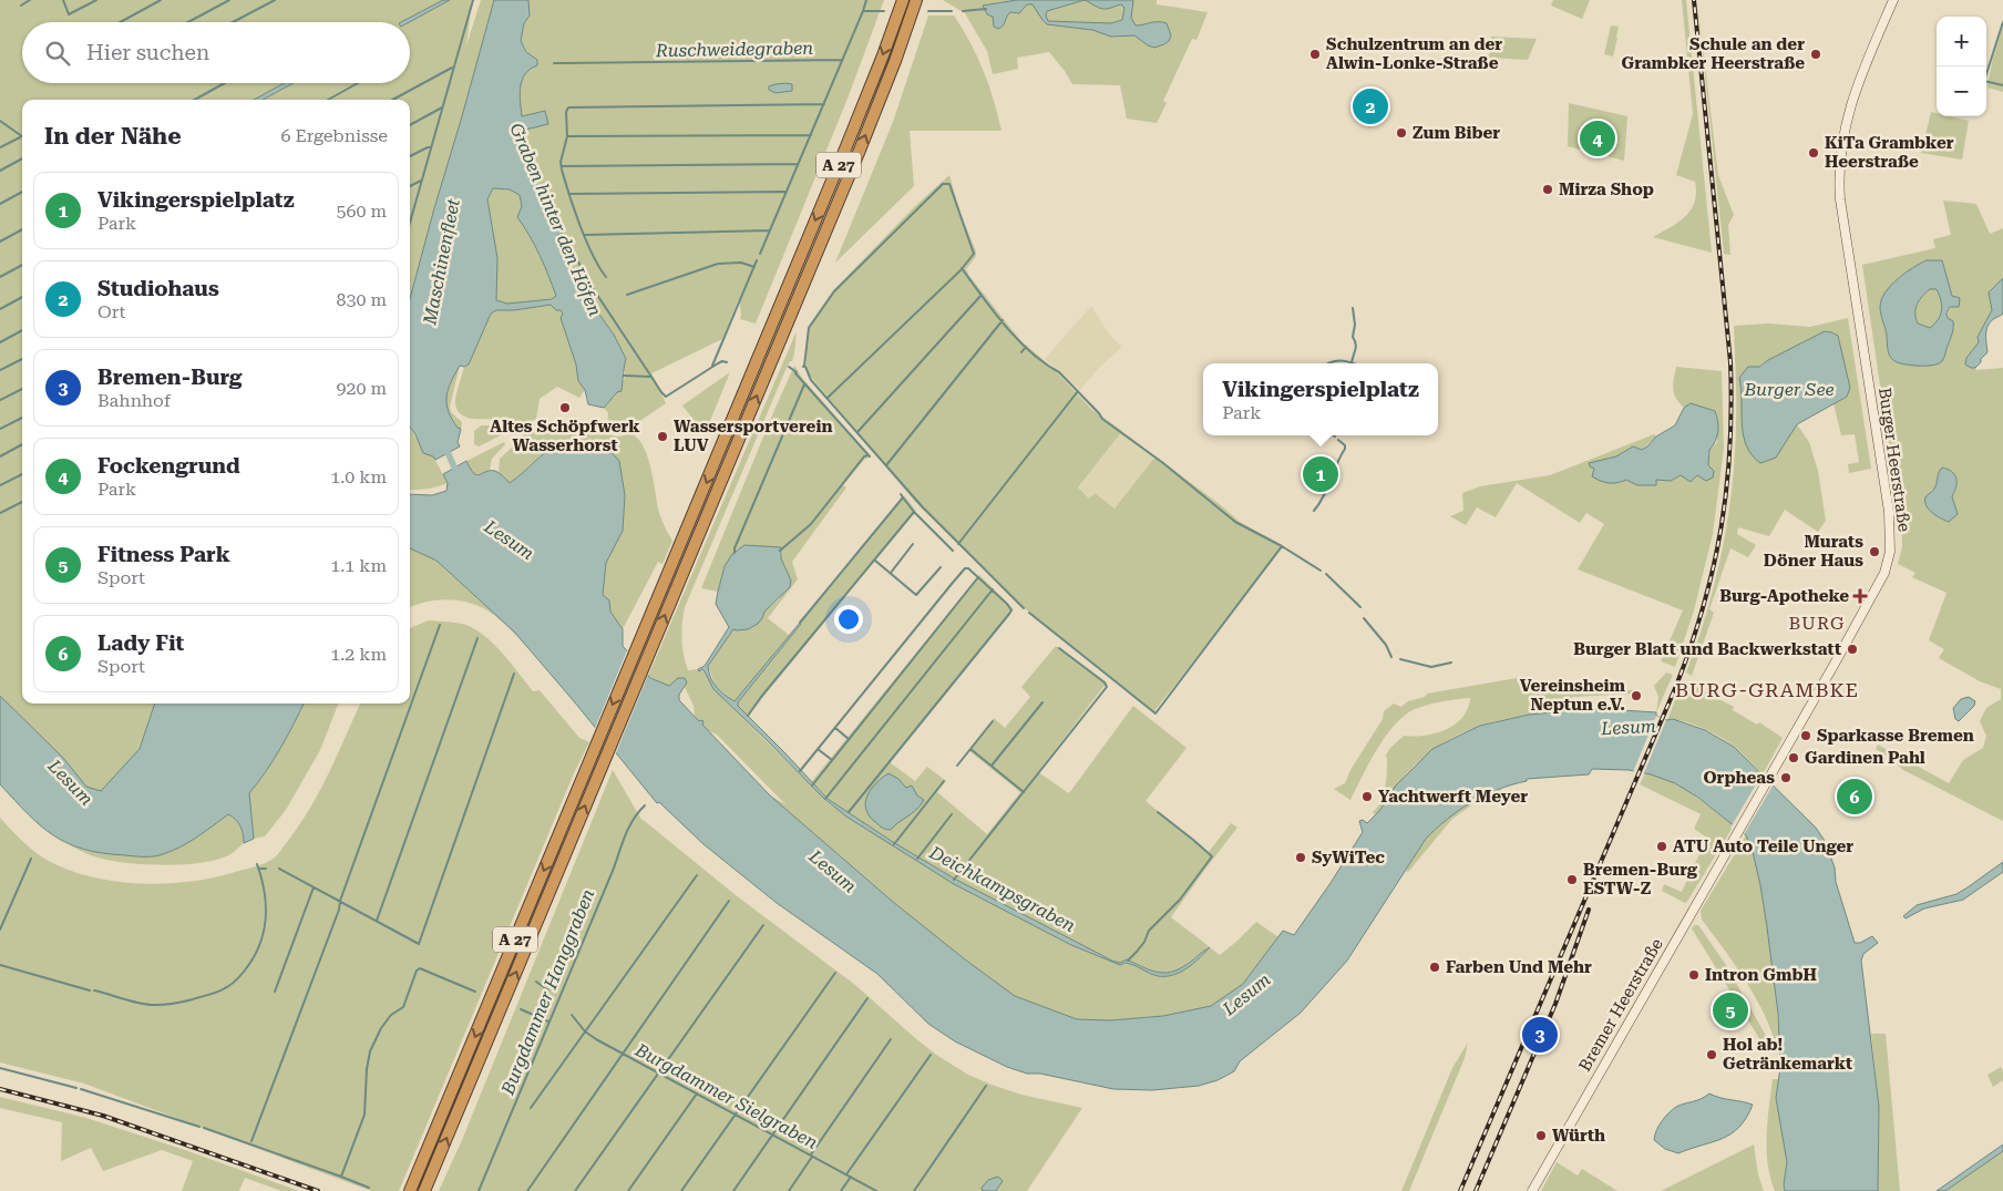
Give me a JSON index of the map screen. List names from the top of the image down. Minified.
{"streets":{"highway":["A 27"],"main road":["Burger Heerstraße","Bremer Heerstraße"]},"crossings":[["Burger Heerstraße","Bremer Heerstraße"]],"districts":["BURG","BURG-GRAMBKE"],"water":["Ruschweidegraben","Graben hinter den Höfen","Maschinenfleet","Burger See","Lesum","Deichkampsgraben","Burgdammer Hanggraben","Burgdammer Sielgraben"],"places":{"other":["Schulzentrum an der Alwin-Lonke-Straße","Schule an der Grambker Heerstraße","Zum Biber","KiTa Grambker Heerstraße","Mirza Shop","Altes Schöpfwerk Wasserhorst","Wassersportverein LUV","Murats Döner Haus","Burger Blatt und Backwerkstatt","Vereinsheim Neptun e.V.","Sparkasse Bremen","Gardinen Pahl","Orpheas","Yachtwerft Meyer","ATU Auto Teile Unger","SyWiTec","Bremen-Burg ESTW-Z","Farben Und Mehr","Intron GmbH","Hol ab! Getränkemarkt","Würth"],"health":["Burg-Apotheke"]},"page":{"map_buttons":["+","−"],"search":"Hier suchen","pins":["2","4","1","6","5","3"],"heading":["In der Nähe","6 Ergebnisse"],"list":[{"mark":"1","name":"Vikingerspielplatz","note":"Park","value":"560 m"},{"mark":"2","name":"Studiohaus","note":"Ort","value":"830 m"},{"mark":"3","name":"Bremen-Burg","note":"Bahnhof","value":"920 m"},{"mark":"4","name":"Fockengrund","note":"Park","value":"1.0 km"},{"mark":"5","name":"Fitness Park","note":"Sport","value":"1.1 km"},{"mark":"6","name":"Lady Fit","note":"Sport","value":"1.2 km"}],"popup":["Vikingerspielplatz","Park"]}}
